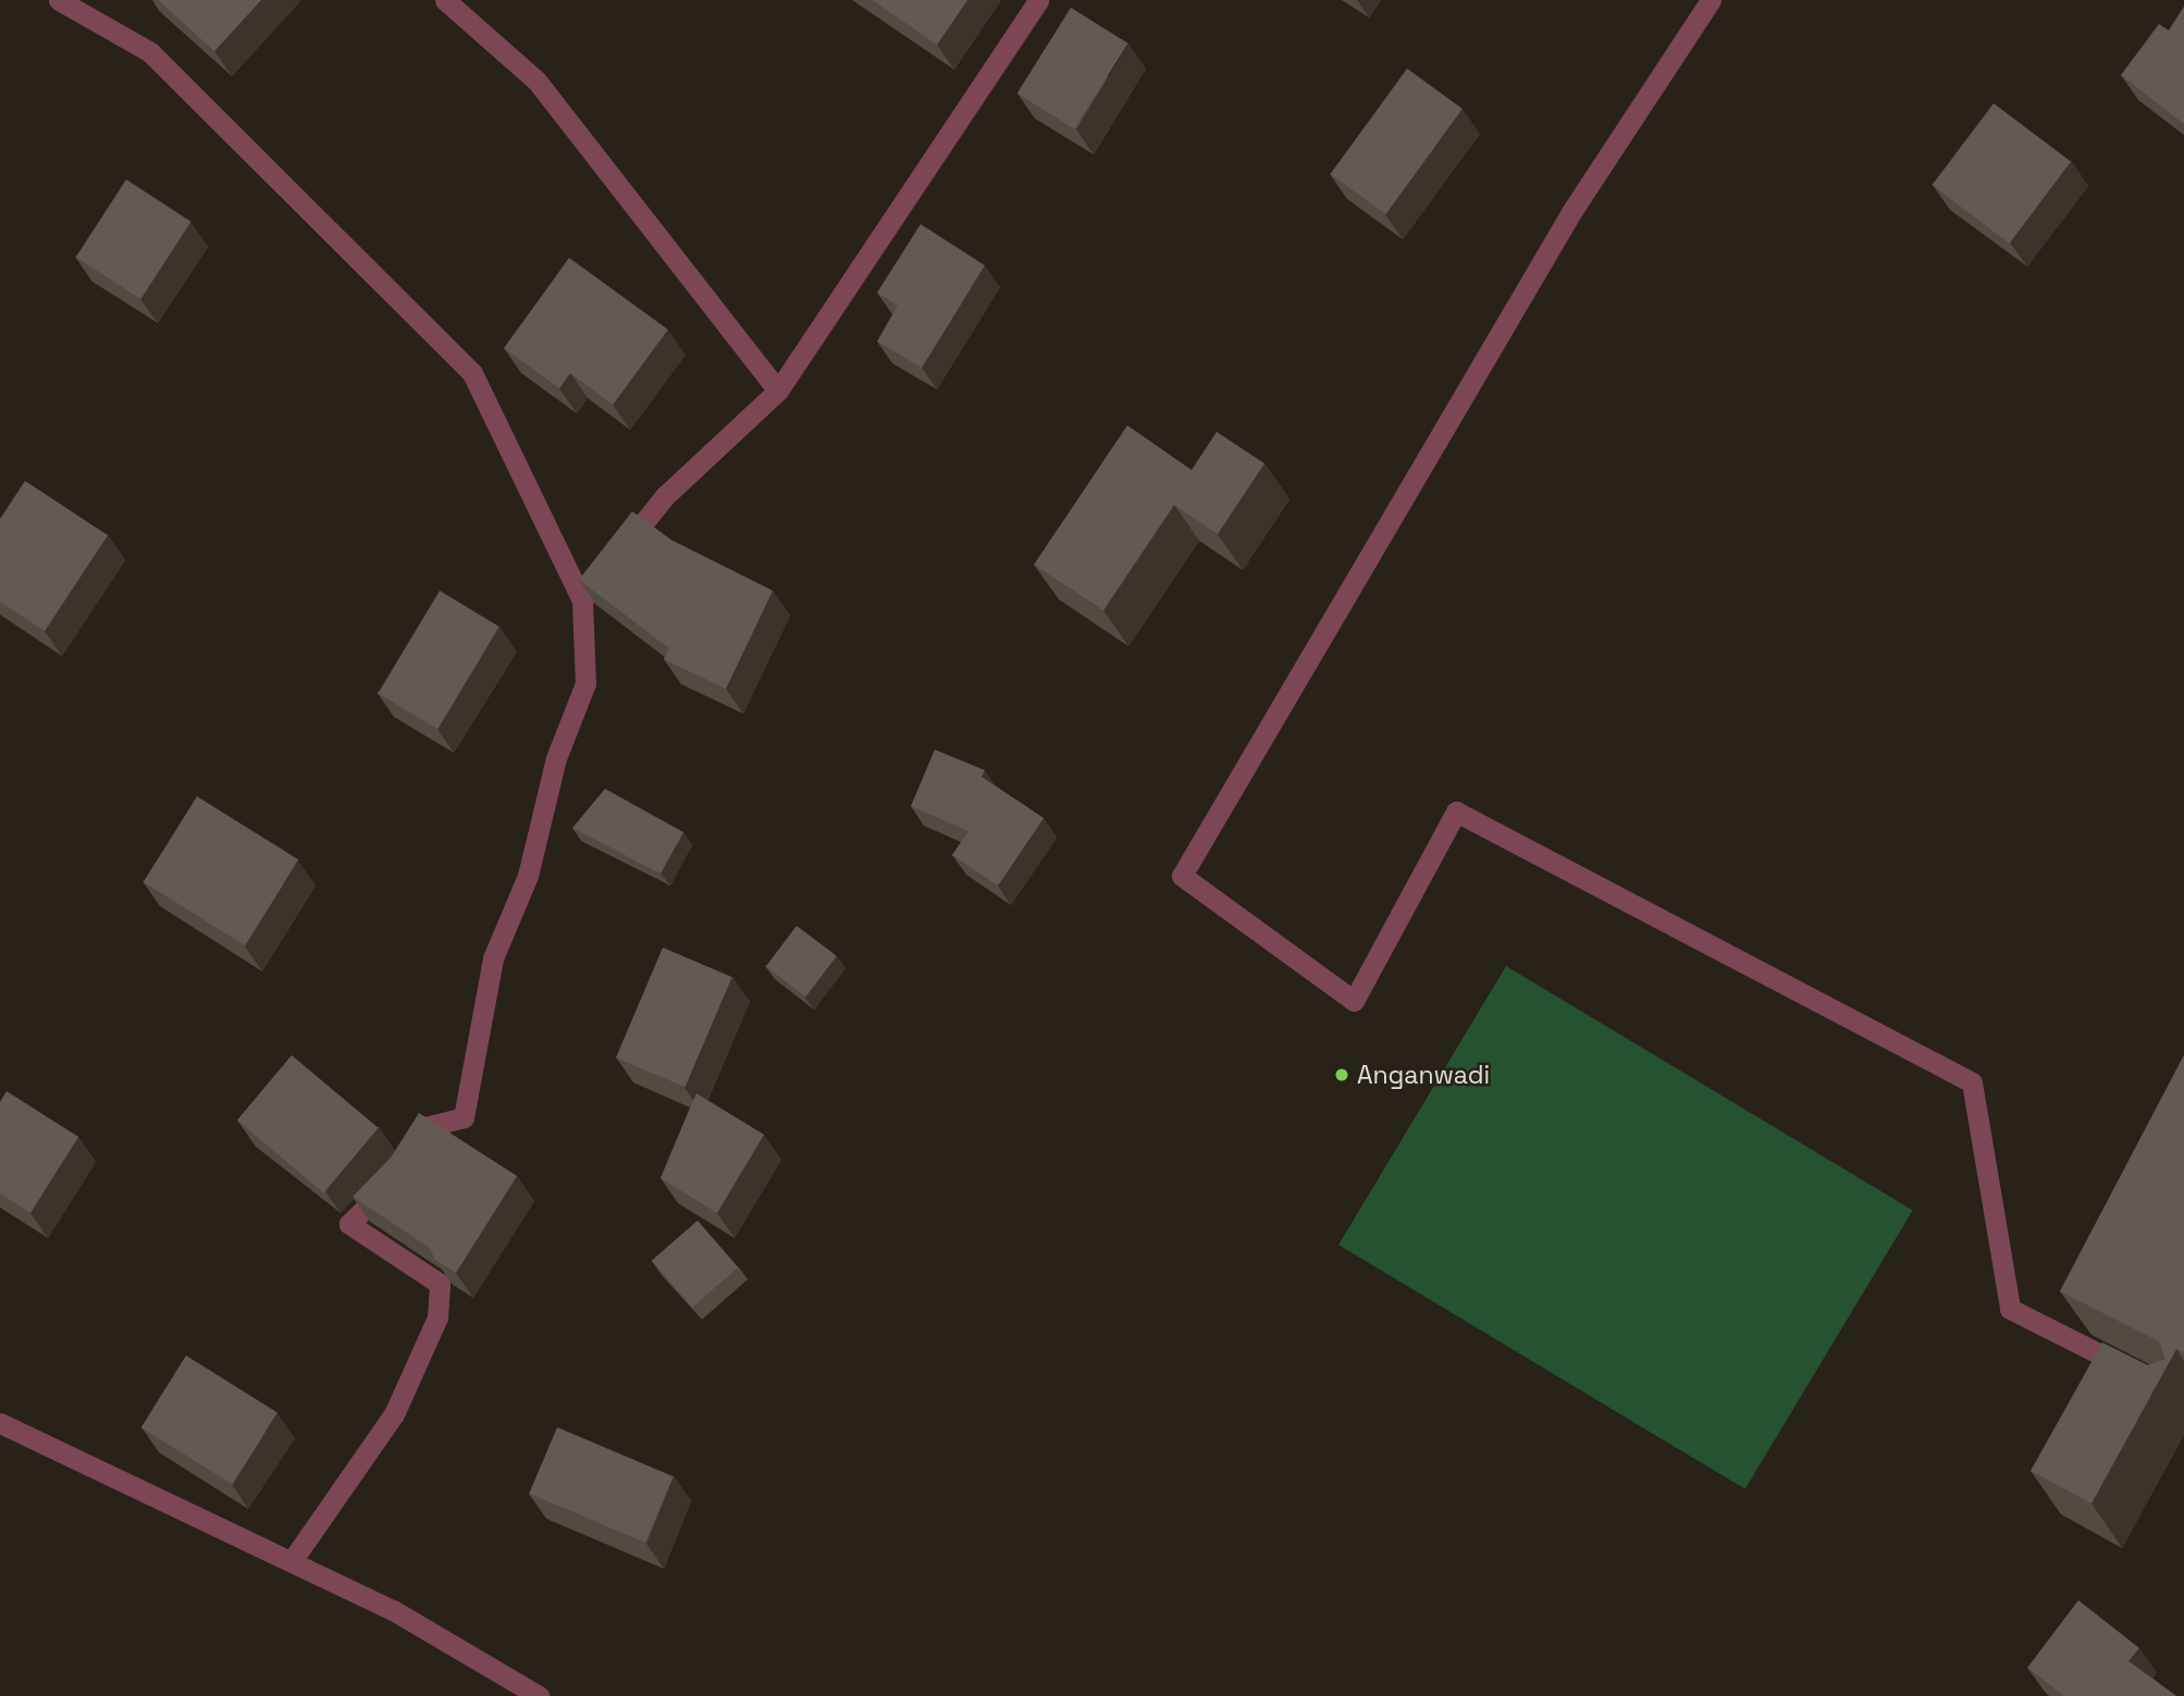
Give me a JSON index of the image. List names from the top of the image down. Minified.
{"places":["Anganwadi"]}
